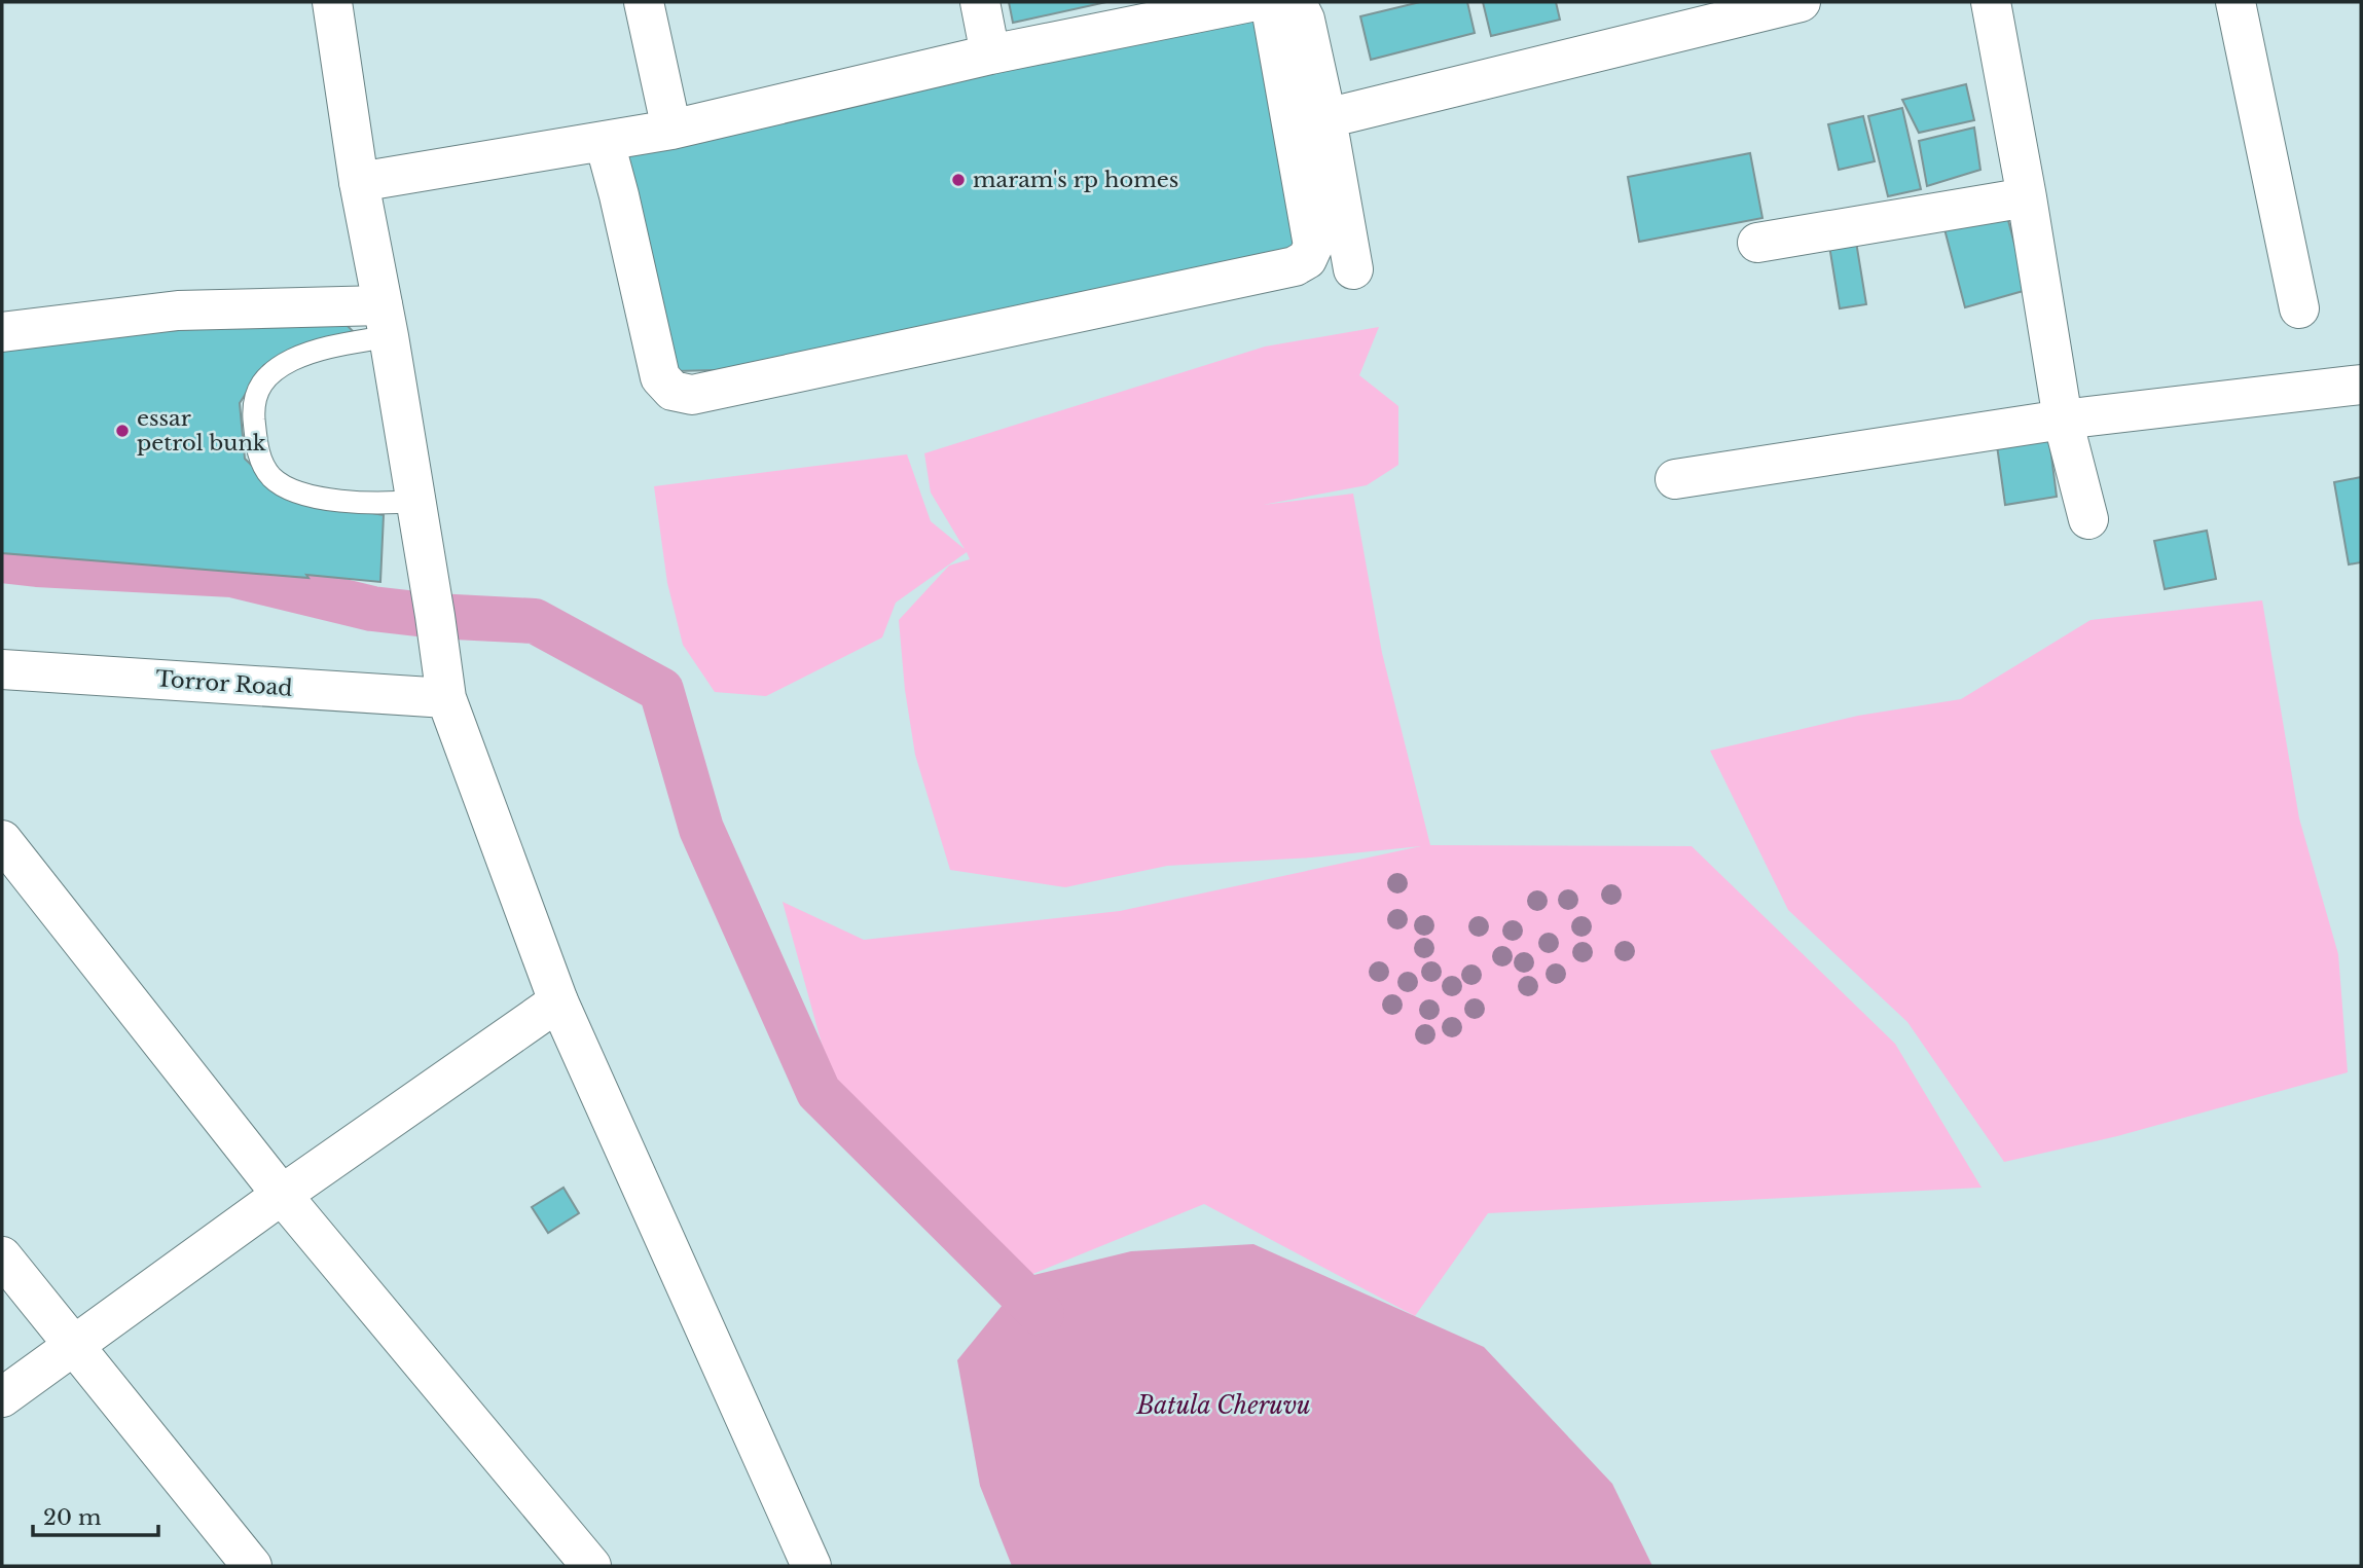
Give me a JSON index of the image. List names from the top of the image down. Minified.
{"streets":{"street":["Torror Road"]},"water":["Batula Cheruvu"],"places":["maram's rp homes","essar petrol bunk"],"scale_bar":"20 m"}
